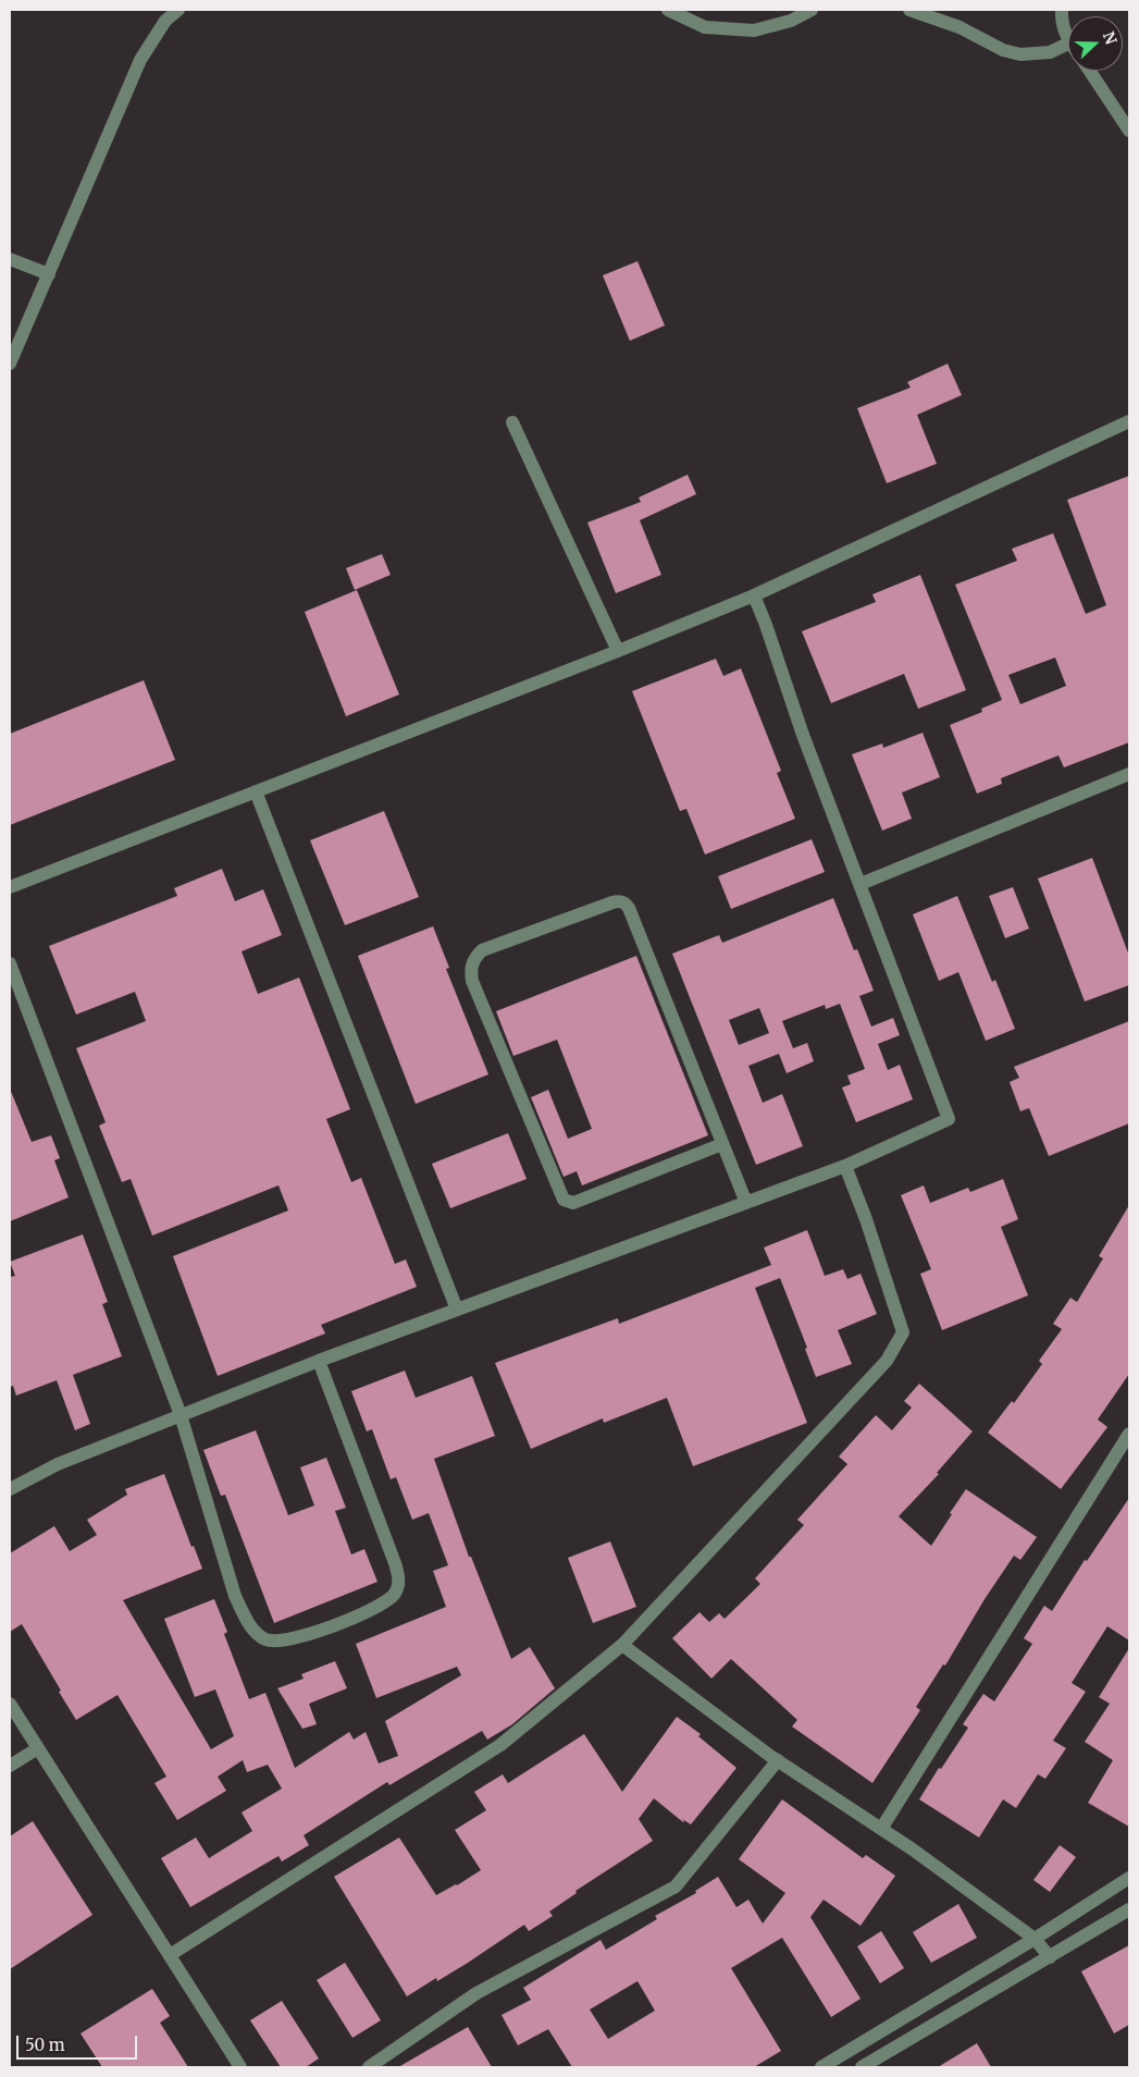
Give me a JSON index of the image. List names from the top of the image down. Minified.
{"scale_bar":"50 m","north":"right"}
